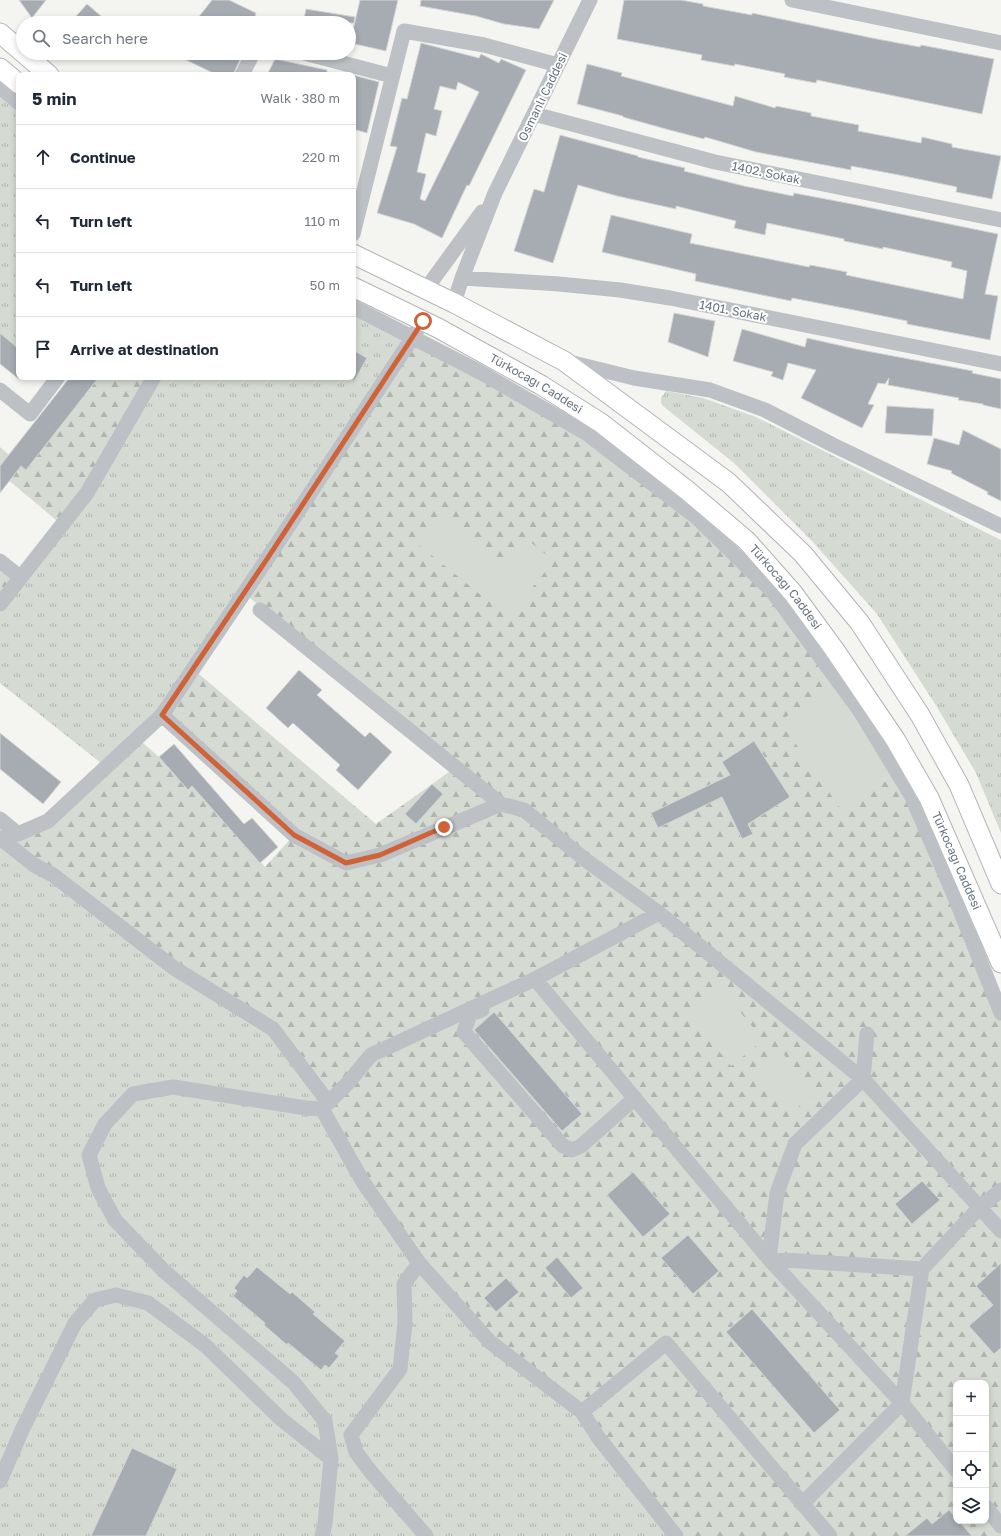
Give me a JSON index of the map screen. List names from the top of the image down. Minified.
{"streets":{"main road":["Türkocağı Caddesi"],"street":["Osmanlı Caddesi","1402. Sokak","1401. Sokak"]},"crossings":[["Osmanlı Caddesi","1402. Sokak"],["Osmanlı Caddesi","1401. Sokak"]],"page":{"search":"Search here","heading":["5 min","Walk · 380 m"],"list":[["Continue","220 m"],["Turn left","110 m"],["Turn left","50 m"],"Arrive at destination"],"map_buttons":["+","−"]}}
